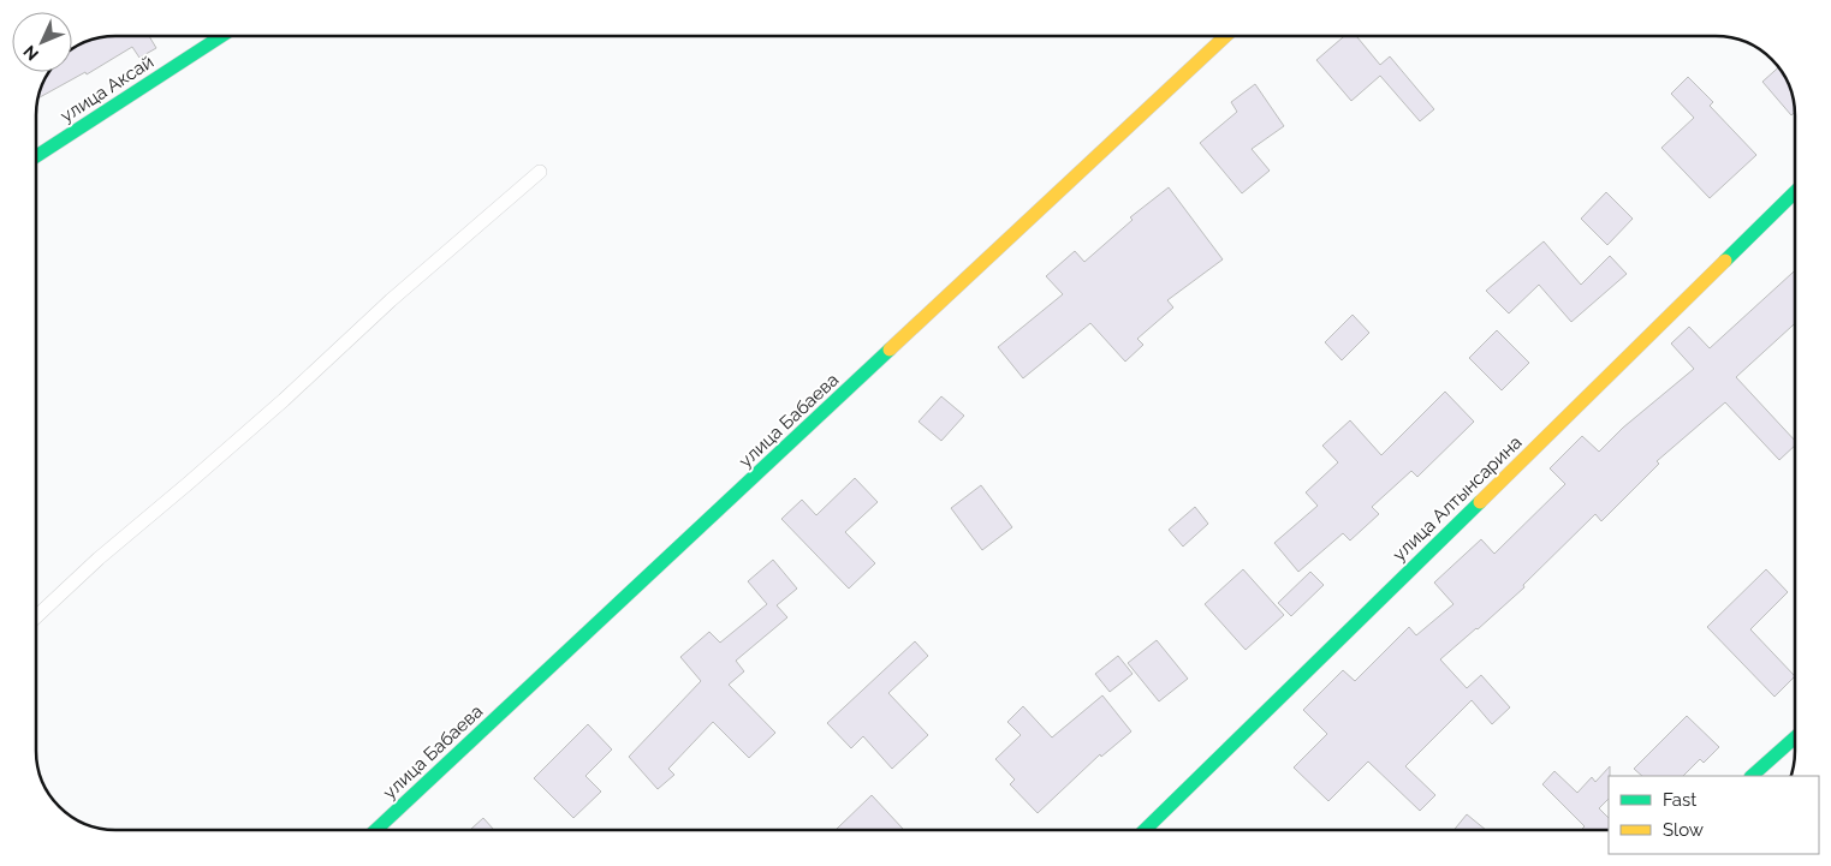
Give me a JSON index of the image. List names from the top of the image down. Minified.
{"streets":{"street":["улица Аксай","улица Бабаева","улица Алтынсарина"]},"legend":["Fast","Slow"],"north":"bottom left"}
